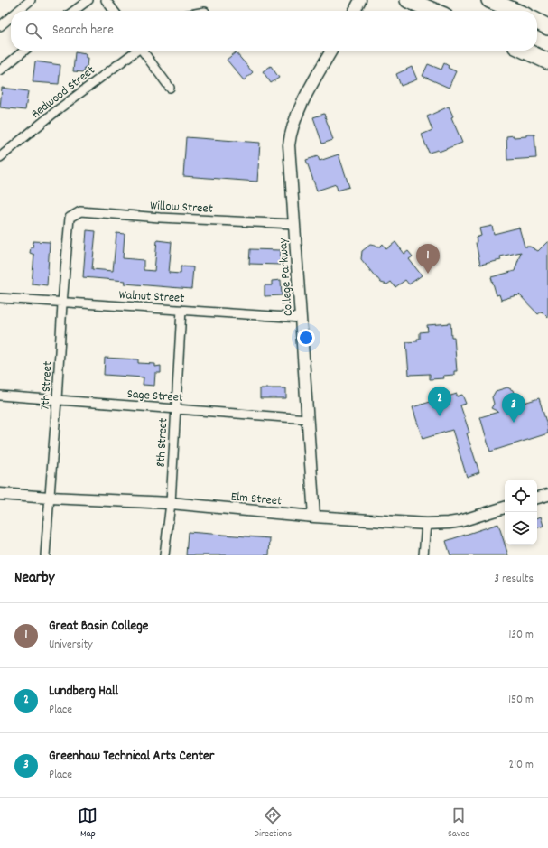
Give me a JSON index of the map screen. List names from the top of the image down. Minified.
{"streets":{"street":["Redwood Street","Willow Street","College Parkway","Walnut Street","7th Street","Sage Street","8th Street","Elm Street"]},"crossings":[["Willow Street","College Parkway"],["Willow Street","7th Street"],["College Parkway","Walnut Street"],["College Parkway","Sage Street"],["College Parkway","Elm Street"],["Walnut Street","7th Street"],["Walnut Street","8th Street"],["7th Street","Sage Street"],["7th Street","Elm Street"],["Sage Street","8th Street"],["8th Street","Elm Street"]],"page":{"search":"Search here","pins":["1","2","3"],"heading":["Nearby","3 results"],"list":[{"mark":"1","name":"Great Basin College","note":"University","value":"130 m"},{"mark":"2","name":"Lundberg Hall","note":"Place","value":"150 m"},{"mark":"3","name":"Greenhaw Technical Arts Center","note":"Place","value":"210 m"}],"nav":["Map","Directions","Saved"]}}
